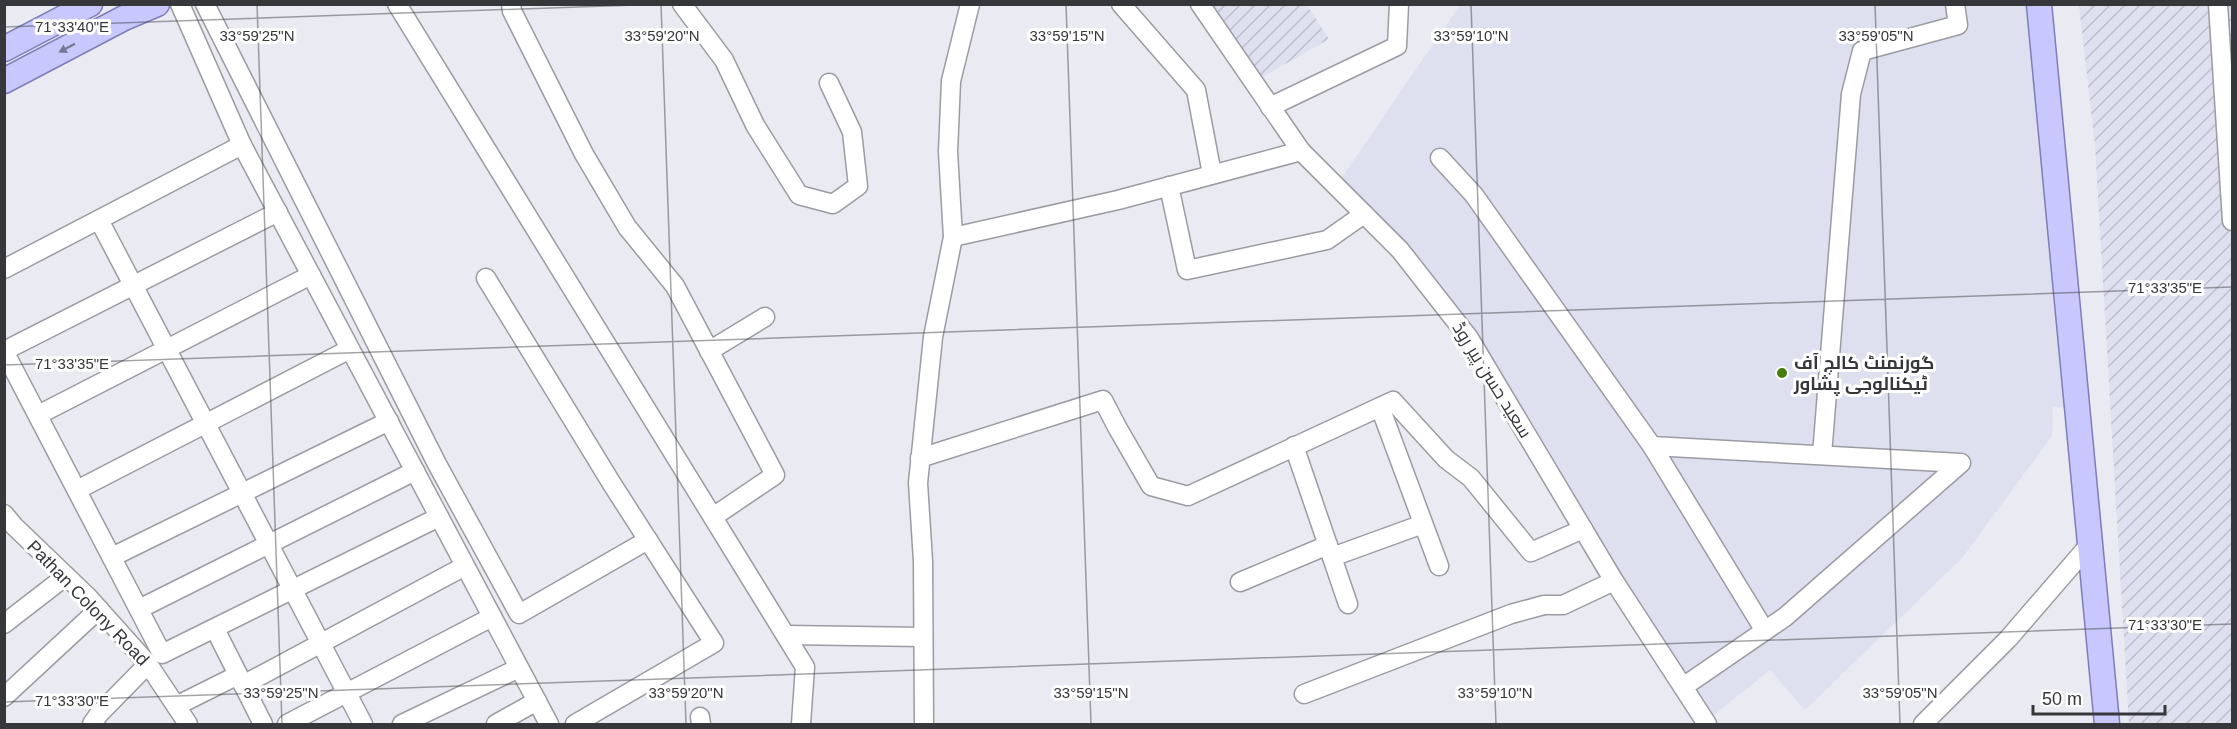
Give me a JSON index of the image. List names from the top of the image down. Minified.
{"streets":{"street":["سعید حسن پیر روڈ","Pathan Colony Road"]},"places":["گورنمنٹ کالج آف ٹیکنالوجی پشاور"],"scale_bar":"50 m","coordinates":["71°33'40\"E","33°59'25\"N","33°59'20\"N","33°59'15\"N","33°59'10\"N","33°59'05\"N","71°33'35\"E","71°33'30\"E"]}
